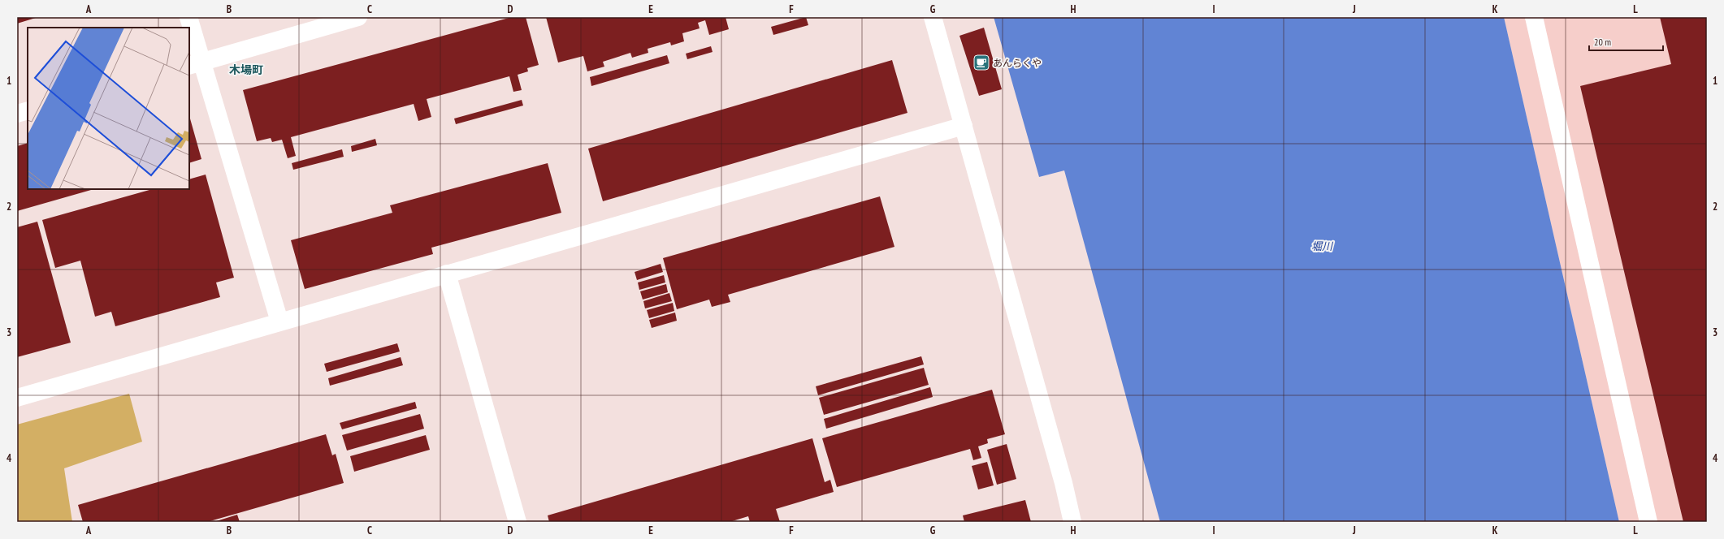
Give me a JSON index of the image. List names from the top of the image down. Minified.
{"districts":["木場町"],"water":["堀川"],"places":{"cafe":["あんらくや"]},"scale_bar":"20 m","grid":{"columns":["A","B","C","D","E","F","G","H","I","J","K","L"],"rows":["1","2","3","4"]}}
